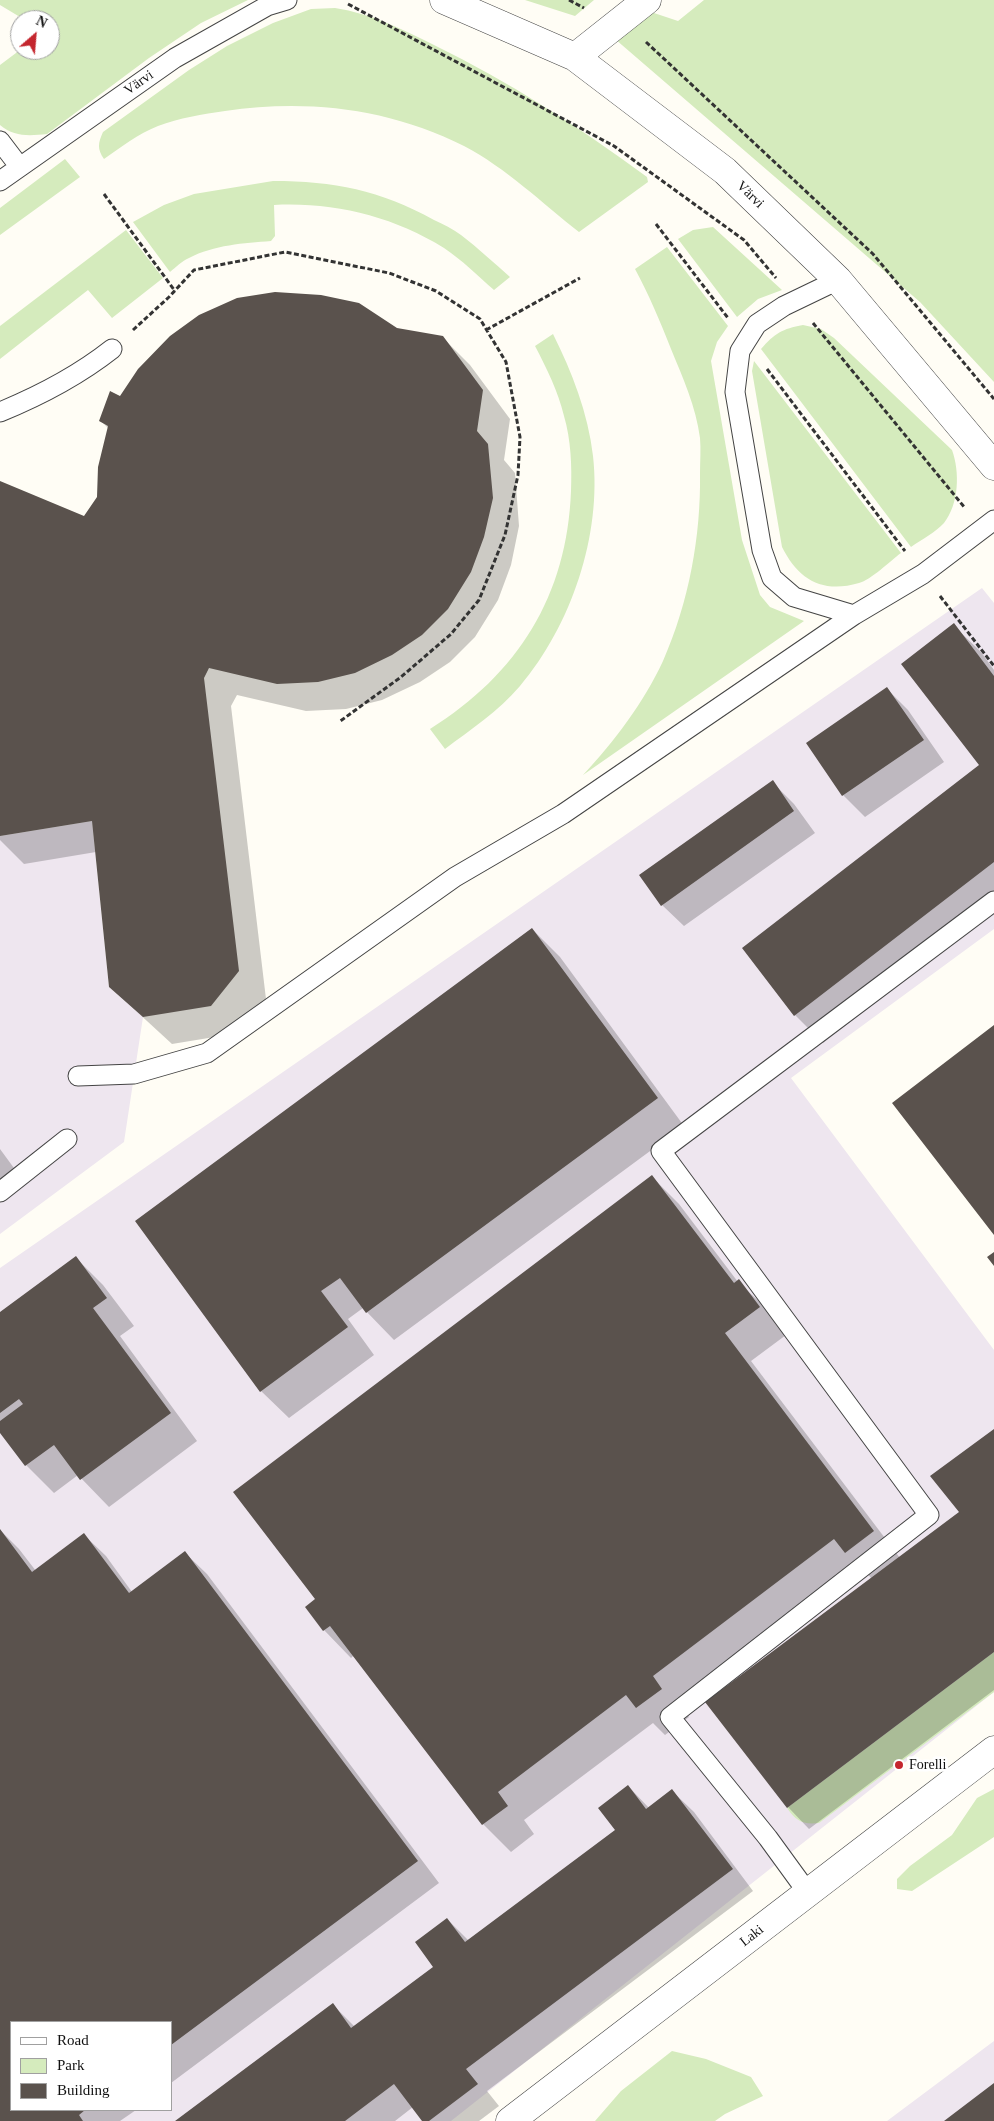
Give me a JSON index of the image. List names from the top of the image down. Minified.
{"streets":{"street":["Värvi","Laki"]},"places":["Forelli"],"legend":["Road","Park","Building"],"north":"top right"}
